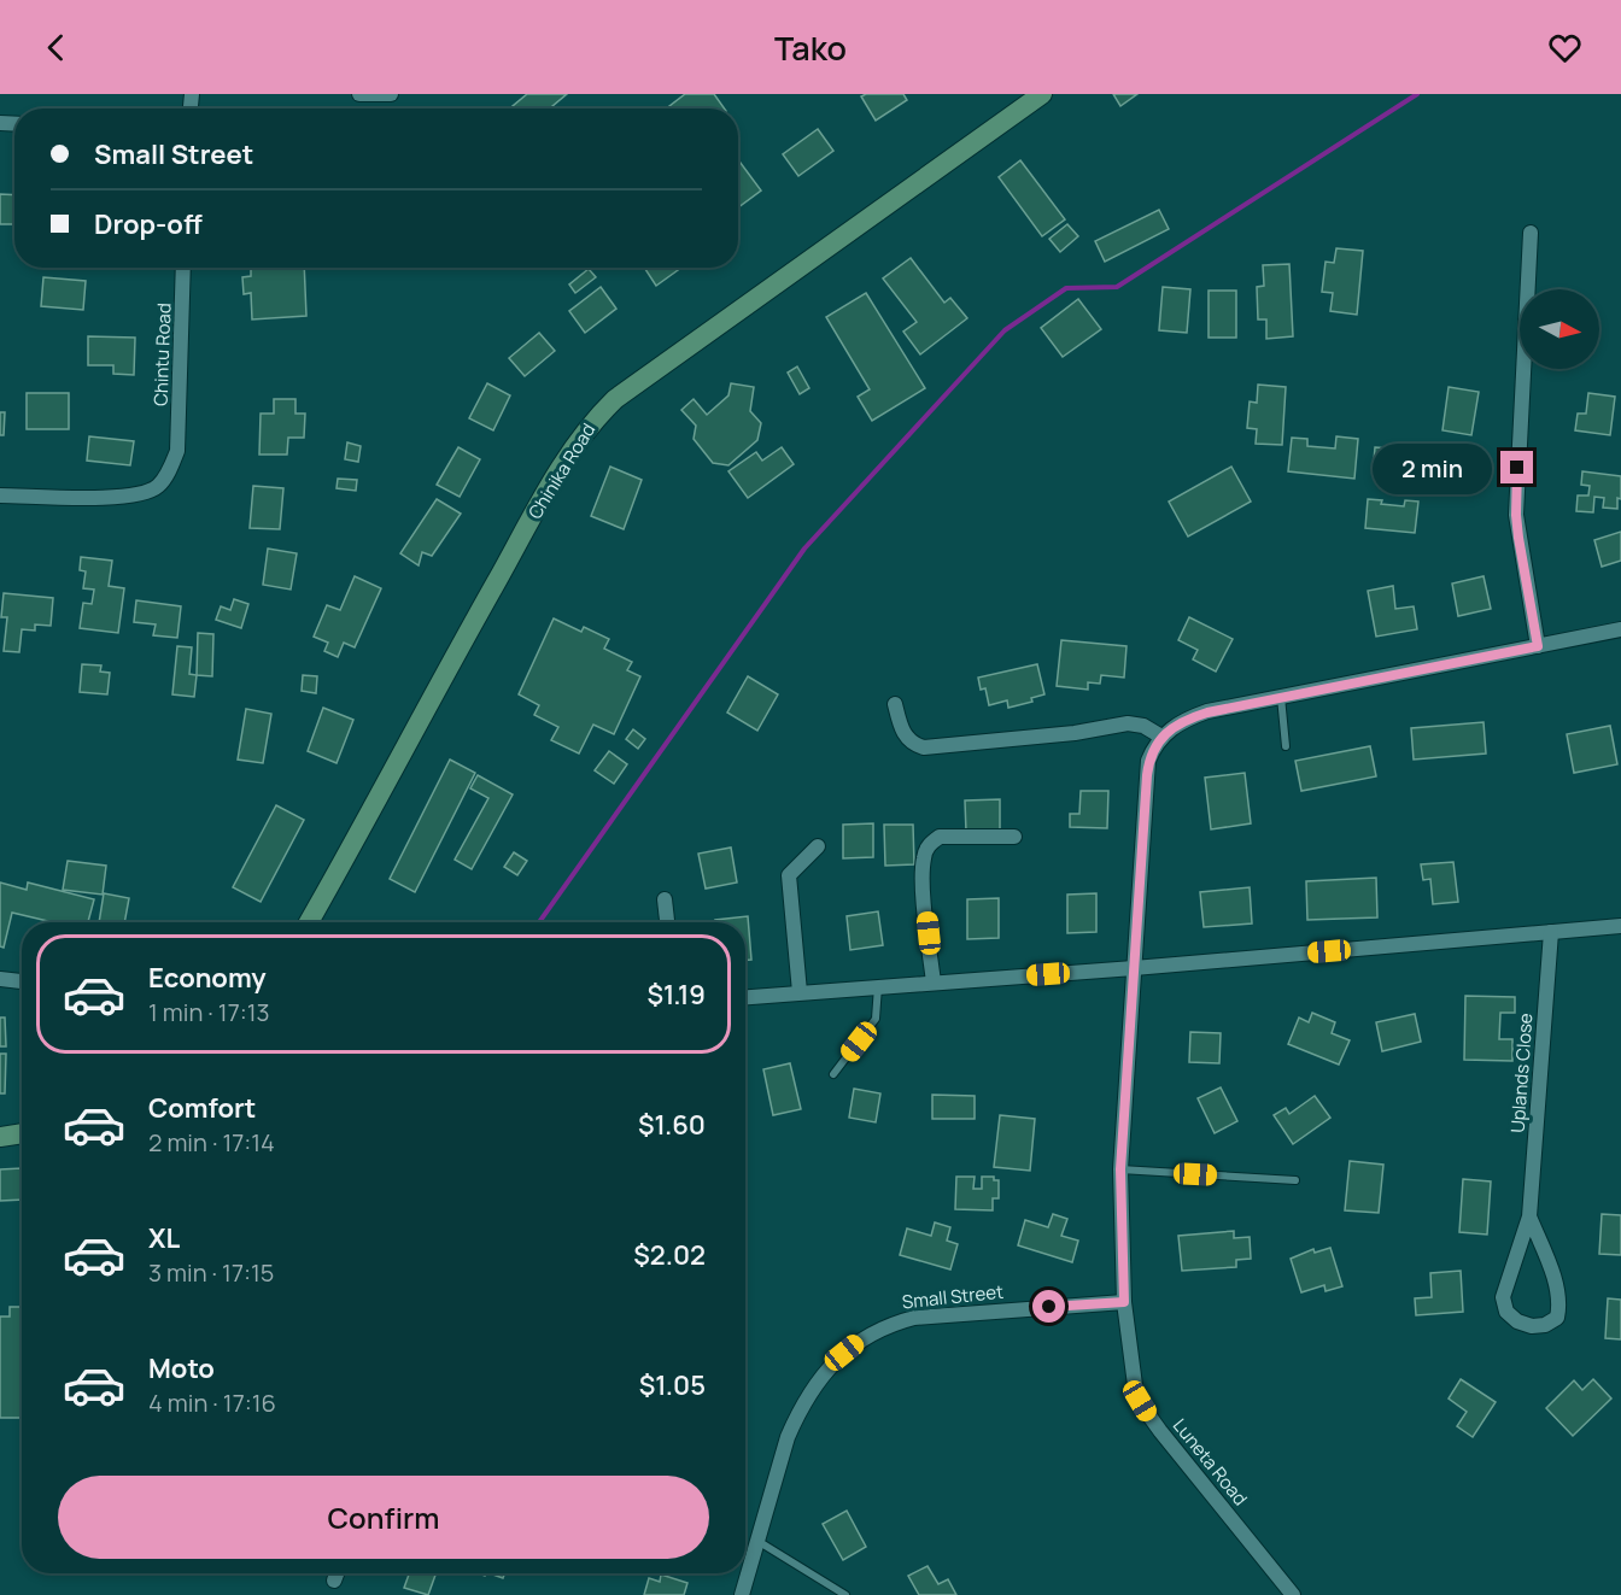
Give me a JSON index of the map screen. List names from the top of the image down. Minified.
{"streets":{"main road":["Chinika Road"],"street":["Chintu Road","Uplands Close","Small Street","Luneta Road"]},"crossings":[["Small Street","Luneta Road"]],"north":"right","page":{"header":"Tako","banner":["Small Street","Drop-off"],"bubble":"2 min","list":[{"name":"Economy","note":"1 min · 17:13","value":"$1.19"},{"name":"Comfort","note":"2 min · 17:14","value":"$1.60"},{"name":"XL","note":"3 min · 17:15","value":"$2.02"},{"name":"Moto","note":"4 min · 17:16","value":"$1.05"}],"buttons":"Confirm"}}
